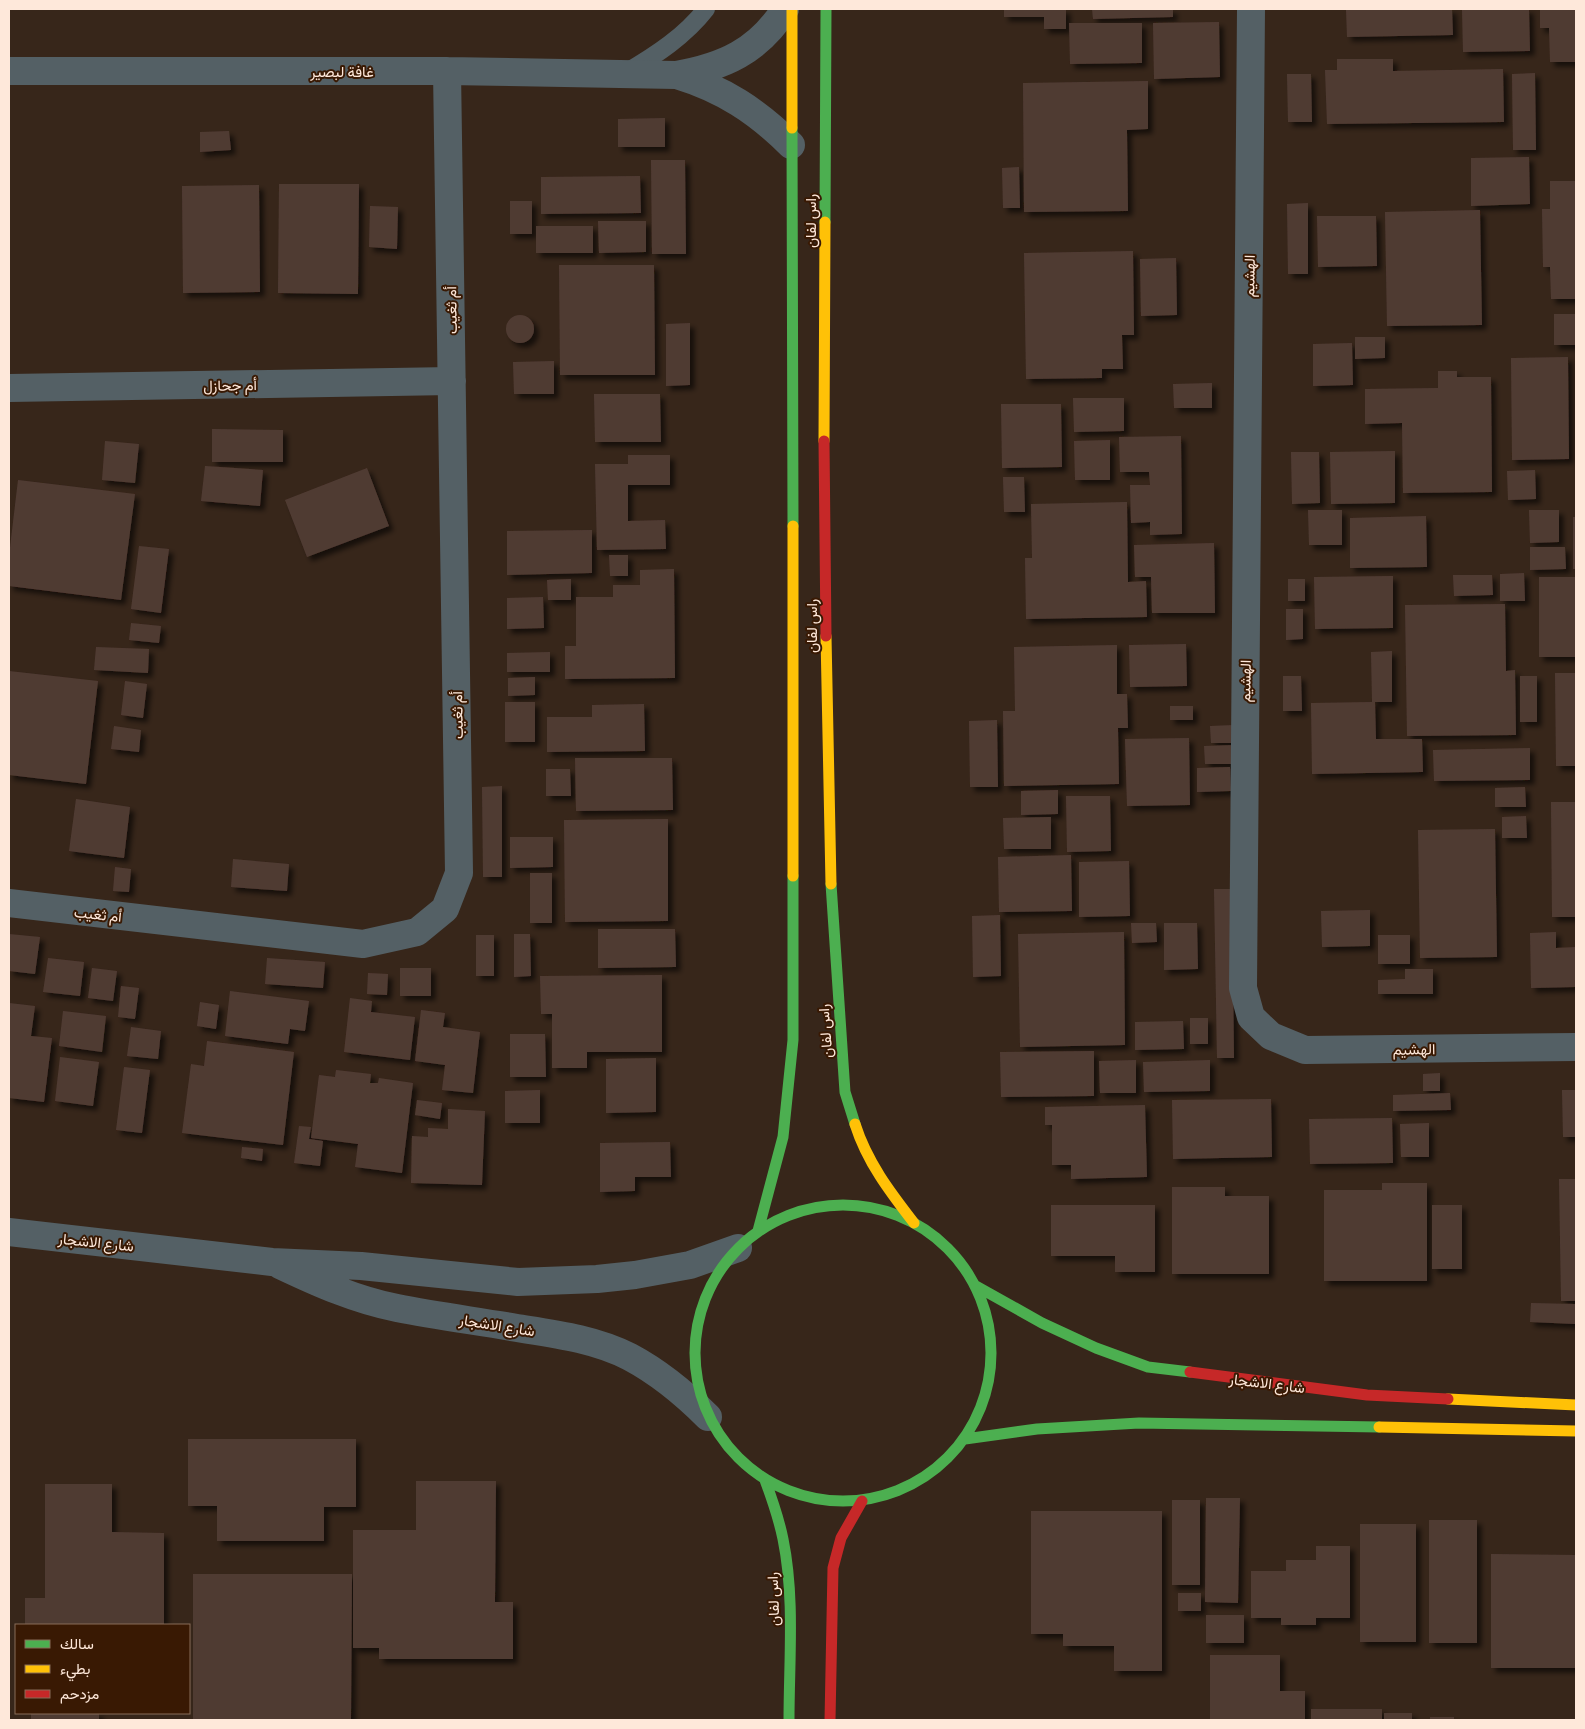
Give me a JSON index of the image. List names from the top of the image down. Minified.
{"streets":{"street":["غافة لبصير","راس لفان","الهشيم","أم ثغيب","أم جحازل","شارع الاشجار"]},"crossings":[["غافة لبصير","راس لفان"],["غافة لبصير","أم ثغيب"],["راس لفان","شارع الاشجار"],["أم ثغيب","أم جحازل"]],"legend":["سالك","بطيء","مزدحم"]}
